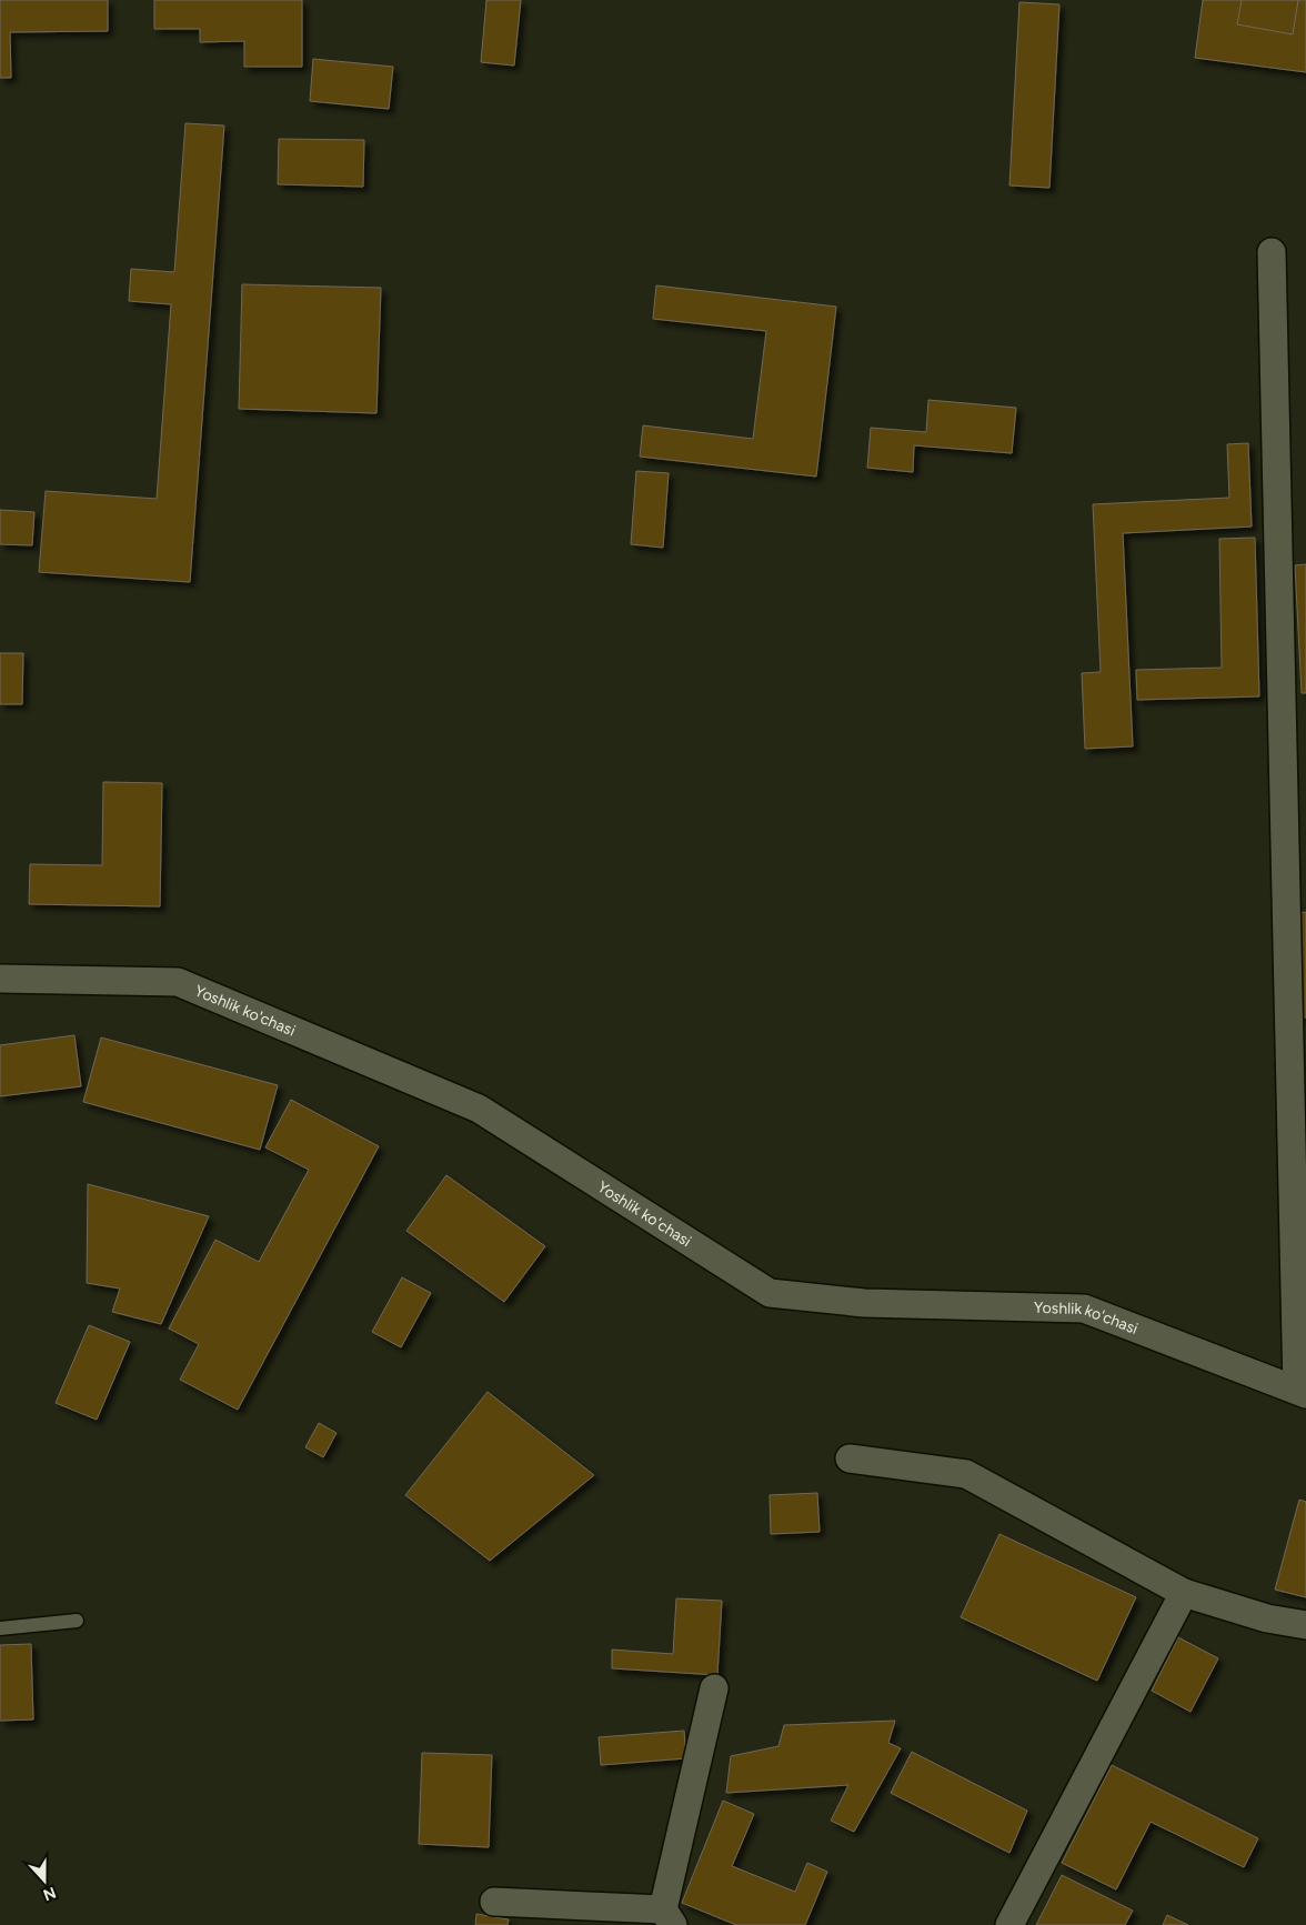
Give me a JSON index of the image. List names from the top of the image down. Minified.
{"streets":{"street":["Yoshlik ko'chasi"]},"north":"bottom"}
